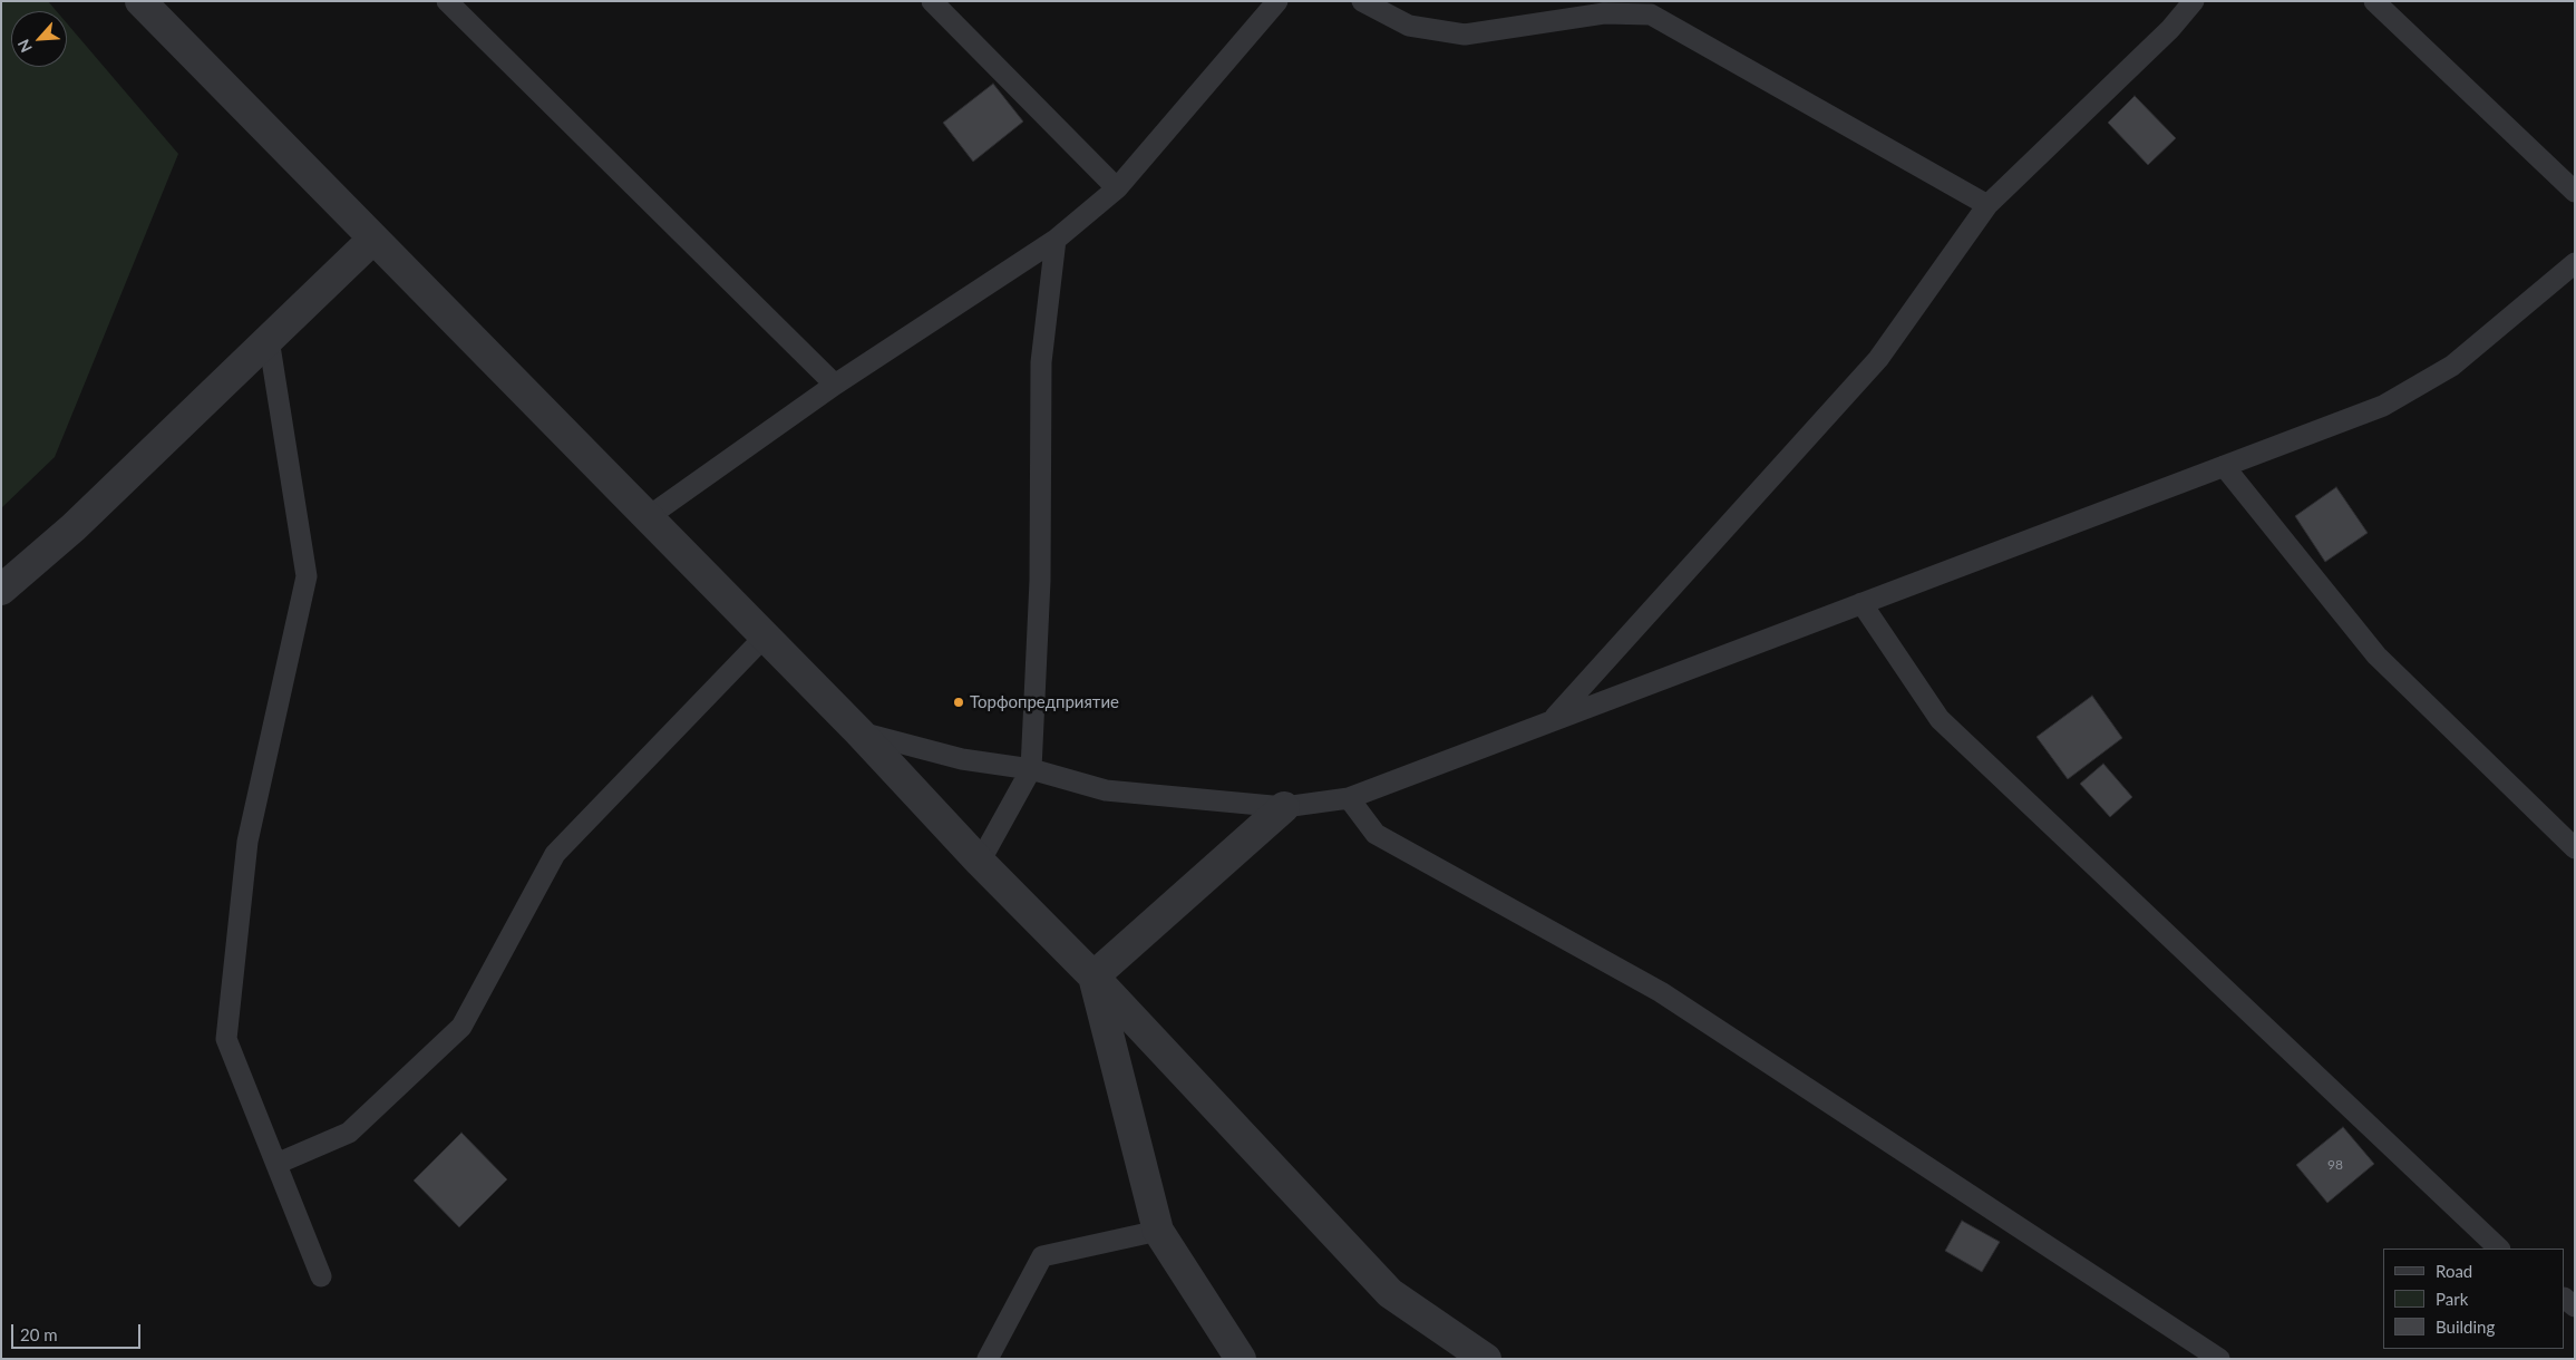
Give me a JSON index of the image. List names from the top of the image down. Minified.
{"places":["Торфопредприятие"],"house_numbers":["98"],"legend":["Road","Park","Building"],"scale_bar":"20 m","north":"bottom left"}
